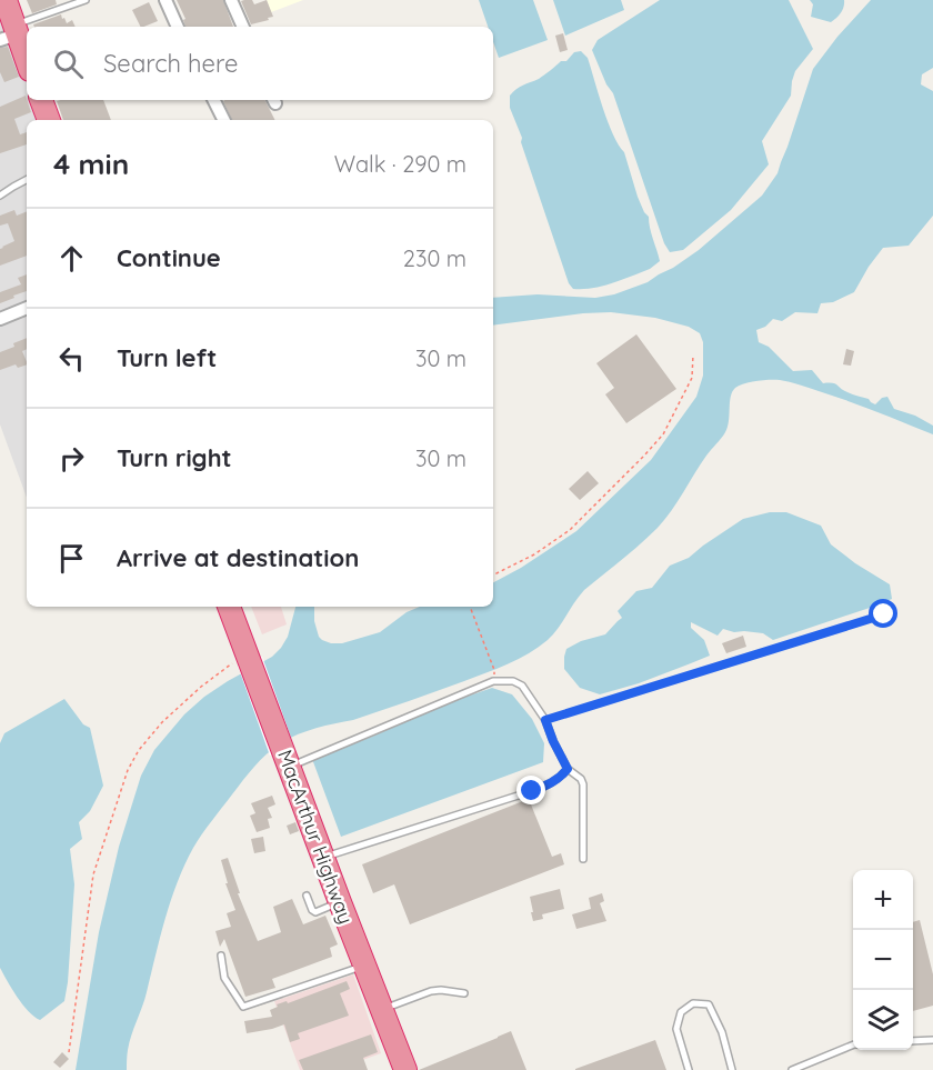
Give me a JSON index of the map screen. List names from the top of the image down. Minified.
{"streets":{"highway":["MacArthur Highway"]},"page":{"search":"Search here","heading":["4 min","Walk · 290 m"],"list":[["Continue","230 m"],["Turn left","30 m"],["Turn right","30 m"],"Arrive at destination"],"map_buttons":["+","−"]}}
